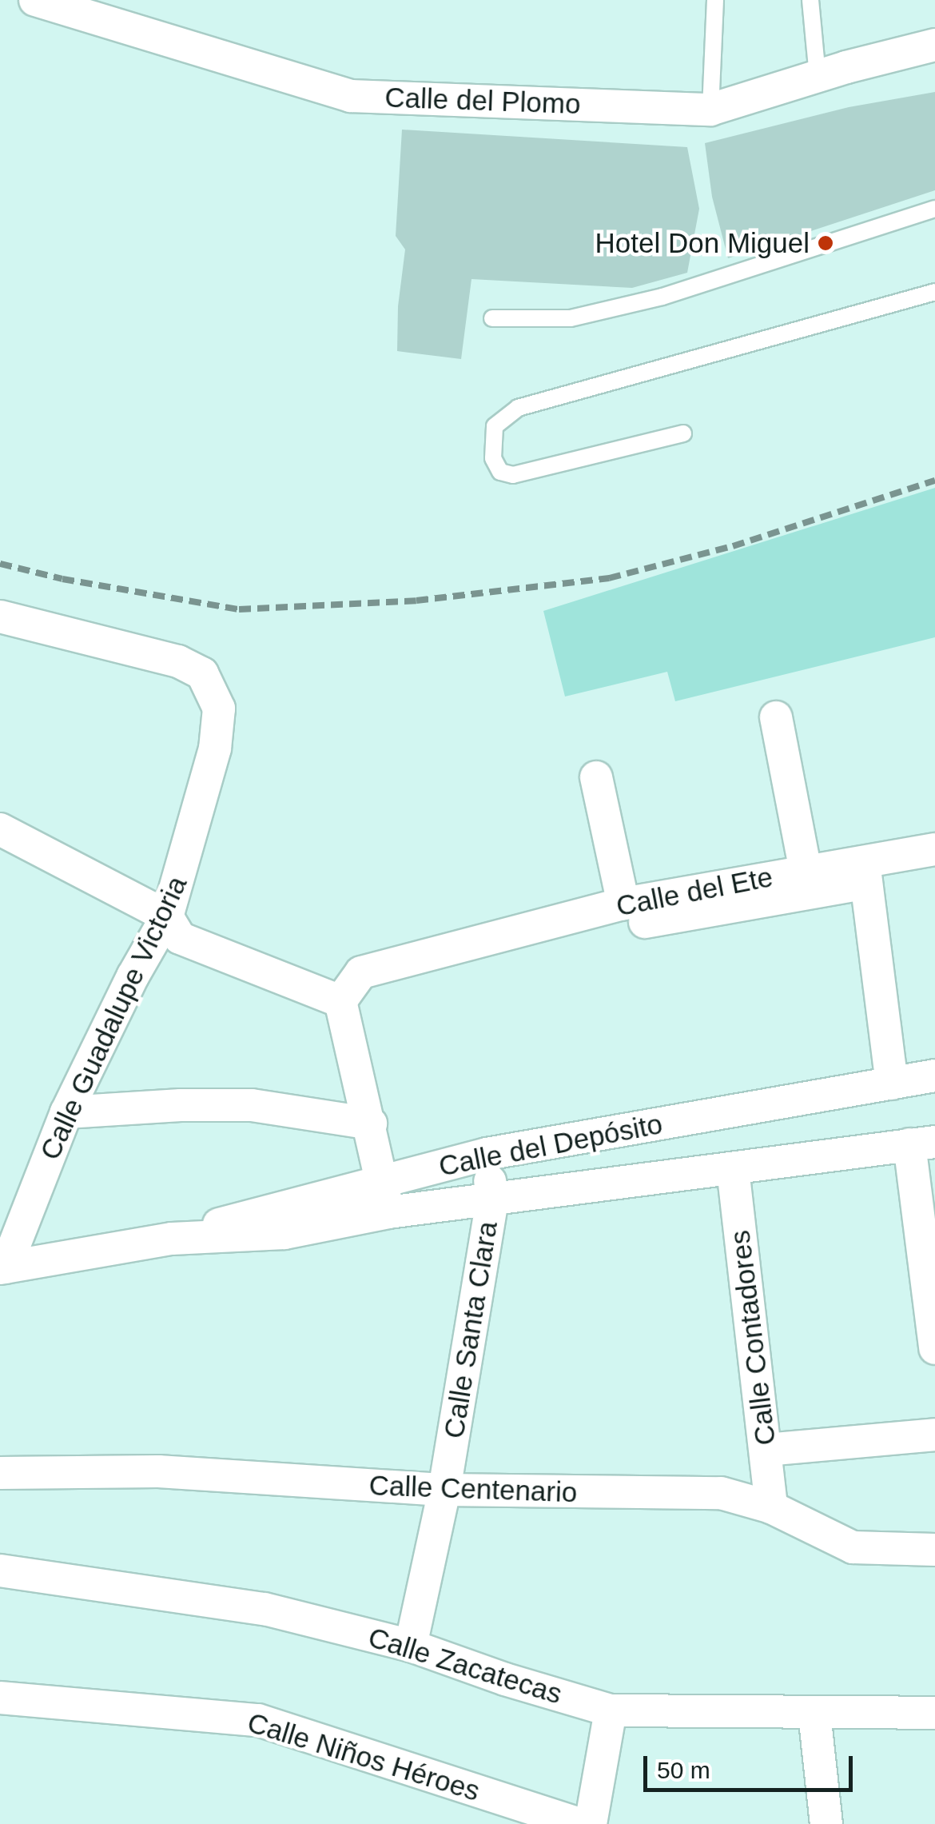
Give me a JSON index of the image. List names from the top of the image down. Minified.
{"streets":{"street":["Calle del Plomo","Calle del Ete","Calle Guadalupe Victoria","Calle del Depósito","Calle Santa Clara","Calle Contadores","Calle Centenario","Calle Zacatecas","Calle Niños Héroes"]},"crossings":[["Calle Guadalupe Victoria","Calle del Depósito"],["Calle del Depósito","Calle Santa Clara"],["Calle del Depósito","Calle Contadores"],["Calle Santa Clara","Calle Centenario"],["Calle Santa Clara","Calle Zacatecas"],["Calle Contadores","Calle Centenario"]],"places":["Hotel Don Miguel"],"scale_bar":"50 m"}
